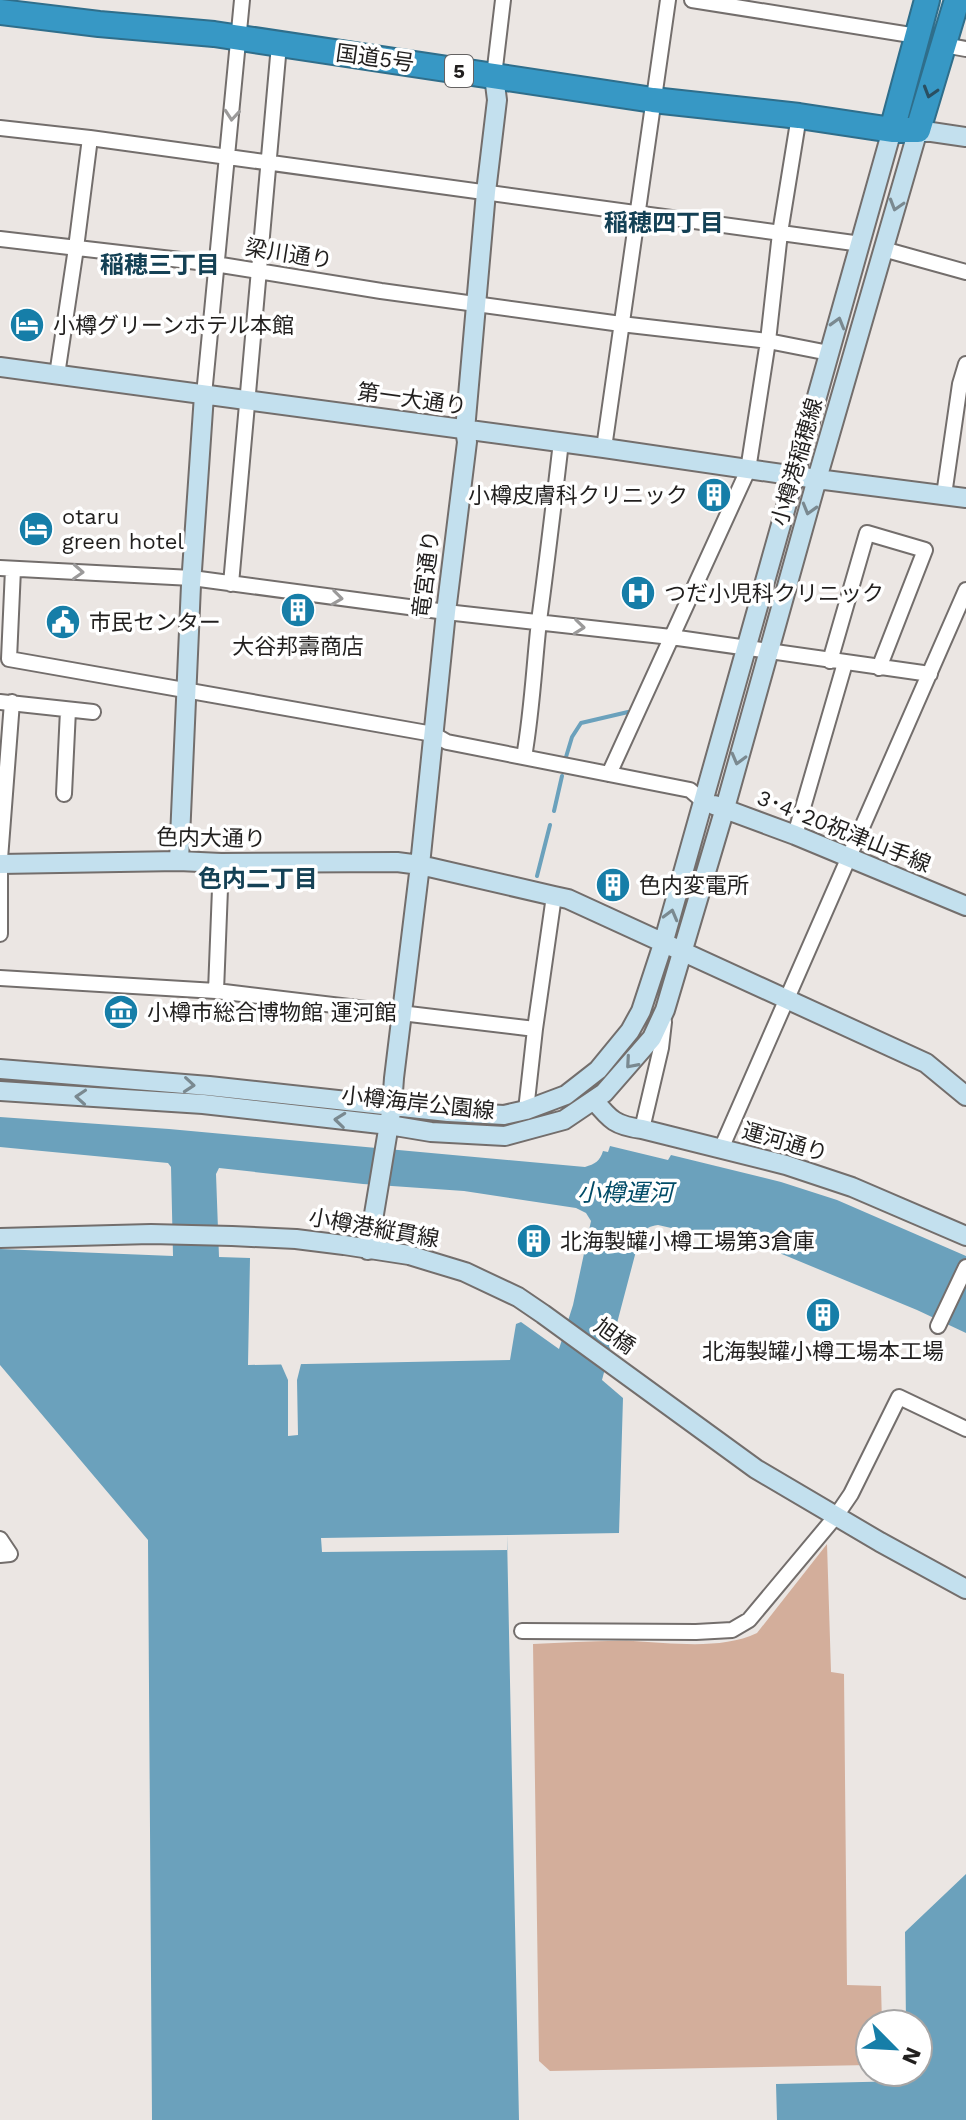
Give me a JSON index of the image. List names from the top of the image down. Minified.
{"streets":{"highway":["国道5号","5"],"street":["梁川通り","第一大通り","小樽港稲穂線","竜宮通り","3･4･20祝津山手線","色内大通り","小樽海岸公園線","運河通り","小樽港縦貫線","旭橋"]},"crossings":[["国道5号","小樽港稲穂線"],["国道5号","竜宮通り"],["梁川通り","小樽港稲穂線"],["梁川通り","竜宮通り"],["第一大通り","小樽港稲穂線"],["第一大通り","竜宮通り"],["小樽港稲穂線","3･4･20祝津山手線"],["小樽港稲穂線","小樽海岸公園線"],["竜宮通り","色内大通り"],["竜宮通り","小樽海岸公園線"],["竜宮通り","小樽港縦貫線"],["3･4･20祝津山手線","小樽海岸公園線"],["色内大通り","小樽海岸公園線"],["小樽海岸公園線","運河通り"],["小樽港縦貫線","旭橋"]],"districts":["稲穂四丁目","稲穂三丁目","色内二丁目"],"water":["小樽運河"],"places":{"hotel":["小樽グリーンホテル本館","otaru green hotel"],"building":["小樽皮膚科クリニック","大谷邦壽商店","色内変電所","北海製罐小樽工場第3倉庫","北海製罐小樽工場本工場"],"hospital":["つだ小児科クリニック"],"public building":["市民センター"],"museum":["小樽市総合博物館 運河館"]},"north":"bottom right"}
